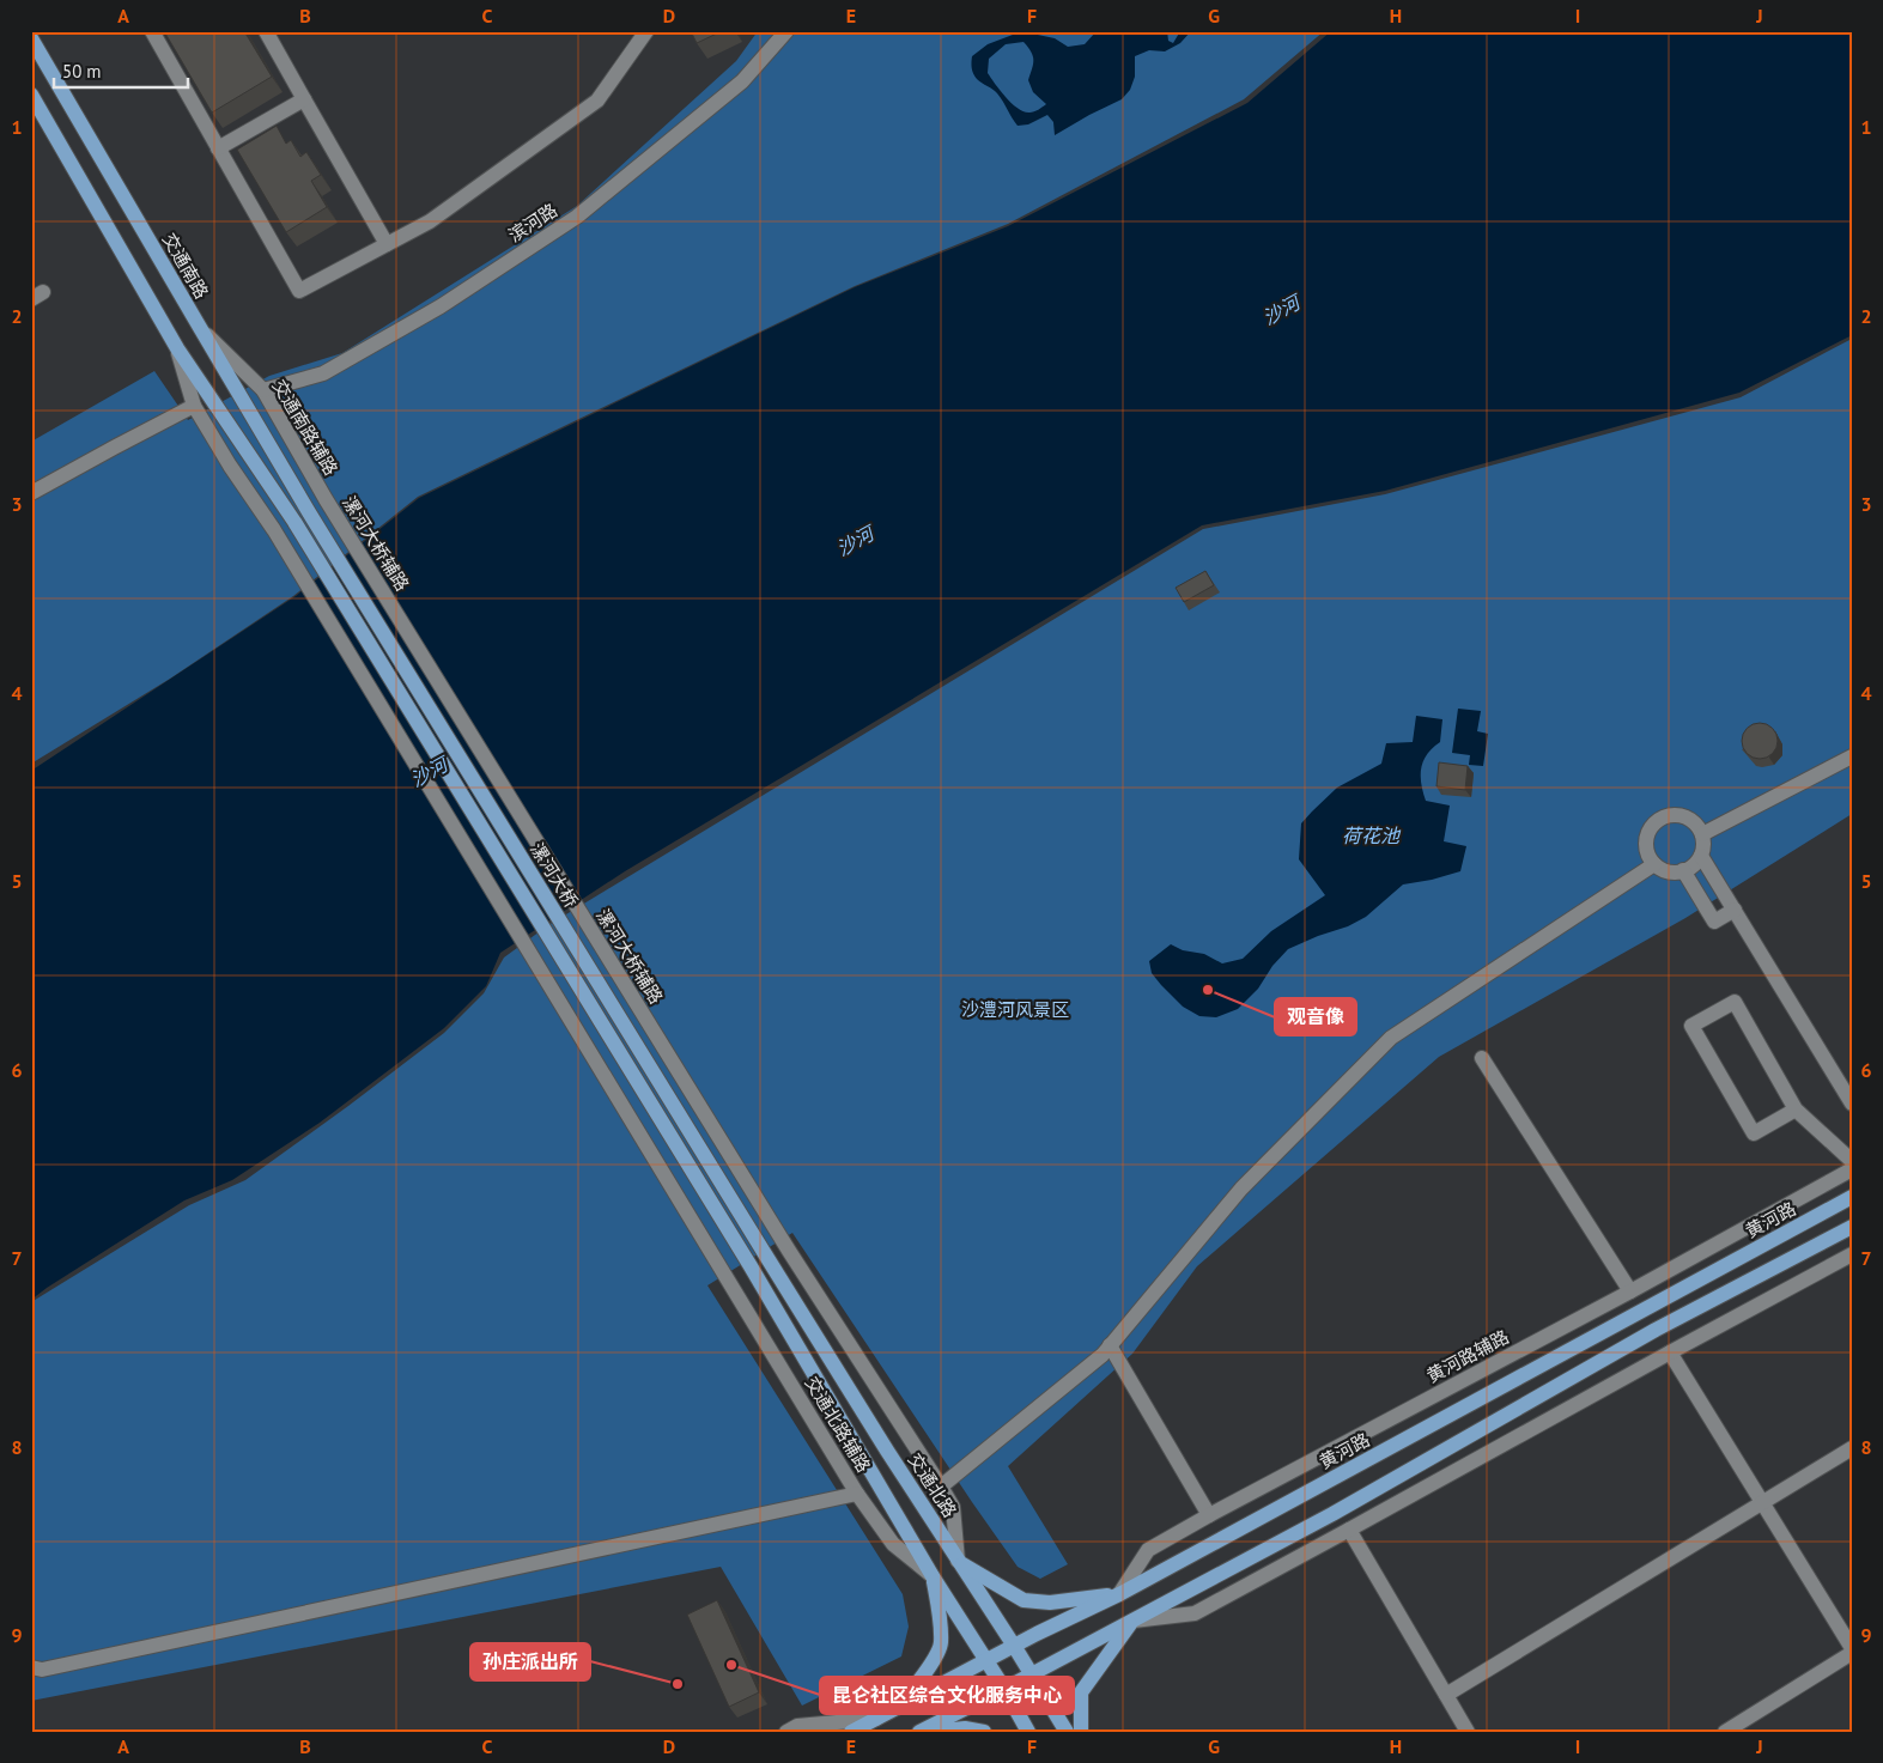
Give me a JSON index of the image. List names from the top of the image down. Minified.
{"streets":{"main road":["交通南路","漯河大桥","黄河路","交通北路"],"street":["滨河路","交通南路辅路","漯河大桥辅路","黄河路辅路","交通北路辅路"]},"crossings":[["滨河路","交通南路辅路"],["交通南路","交通南路辅路"],["交通南路","漯河大桥"],["交通南路辅路","漯河大桥辅路"],["漯河大桥","交通北路辅路"],["漯河大桥","交通北路"],["黄河路","黄河路辅路"],["黄河路","交通北路"]],"water":["沙河","荷花池"],"parks":["沙澧河风景区"],"places":["观音像","昆仑社区综合文化服务中心","孙庄派出所"],"scale_bar":"50 m","grid":{"columns":["A","B","C","D","E","F","G","H","I","J"],"rows":["1","2","3","4","5","6","7","8","9"]}}
